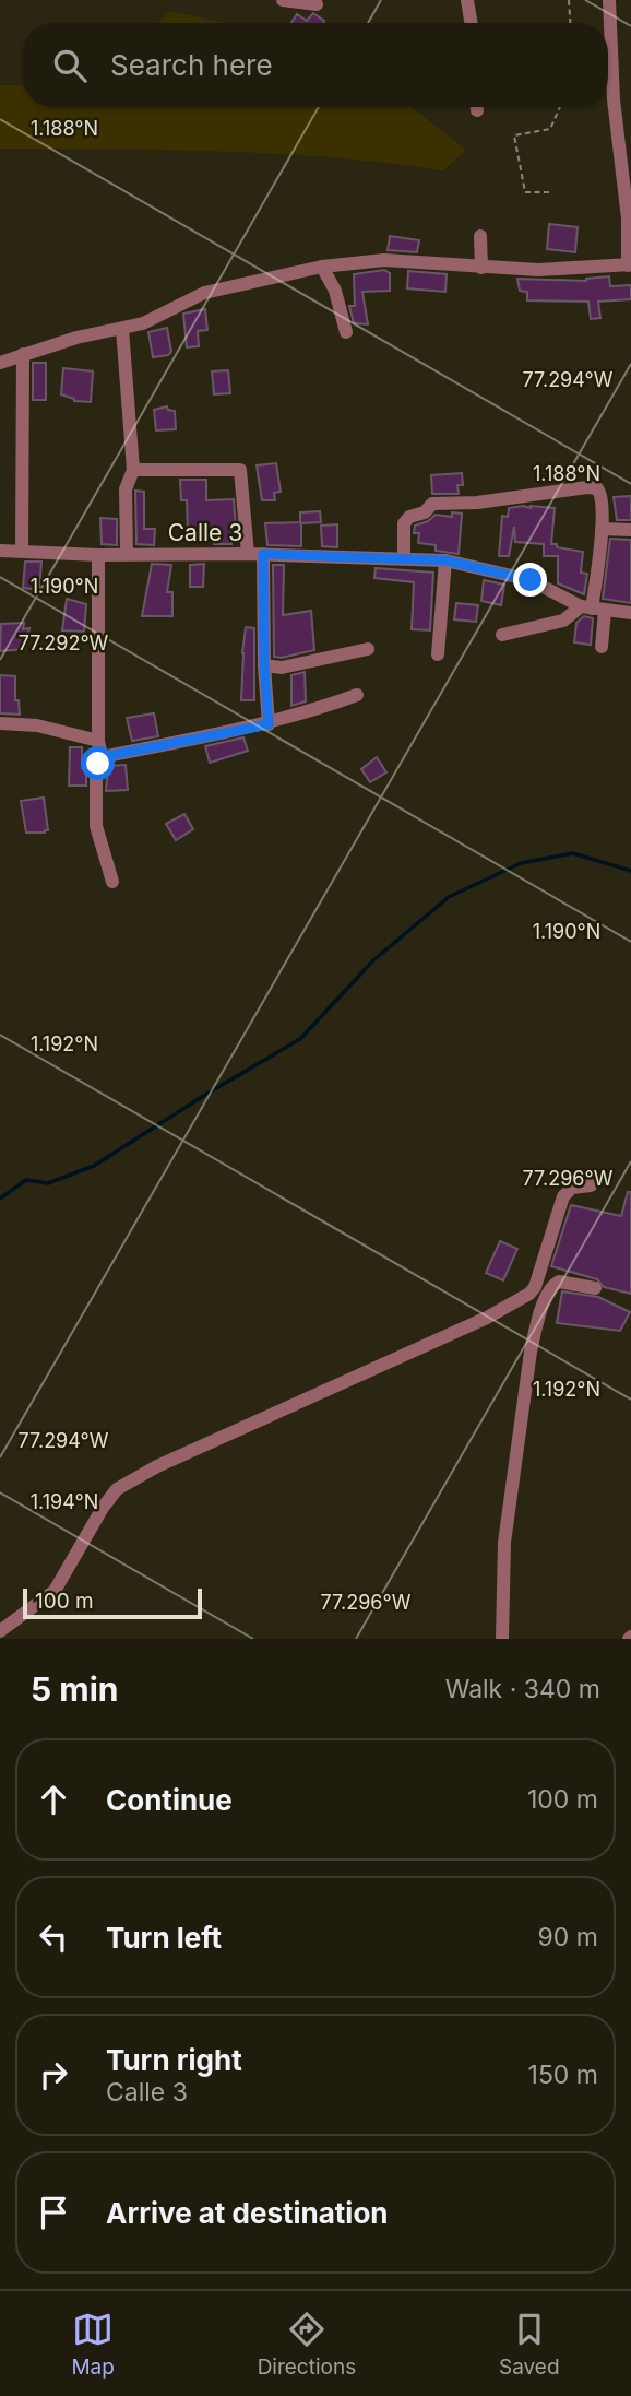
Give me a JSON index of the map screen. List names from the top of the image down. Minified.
{"streets":{"street":["Calle 3"]},"scale_bar":"100 m","page":{"search":"Search here","scale":"100 m","heading":["5 min","Walk · 340 m"],"list":[["Continue","100 m"],["Turn left","90 m"],["Turn right","Calle 3","150 m"],"Arrive at destination"],"nav":["Map","Directions","Saved"]},"coordinates":["1.188°N","77.294°W","1.190°N","77.292°W","1.192°N","77.296°W","1.194°N"]}
